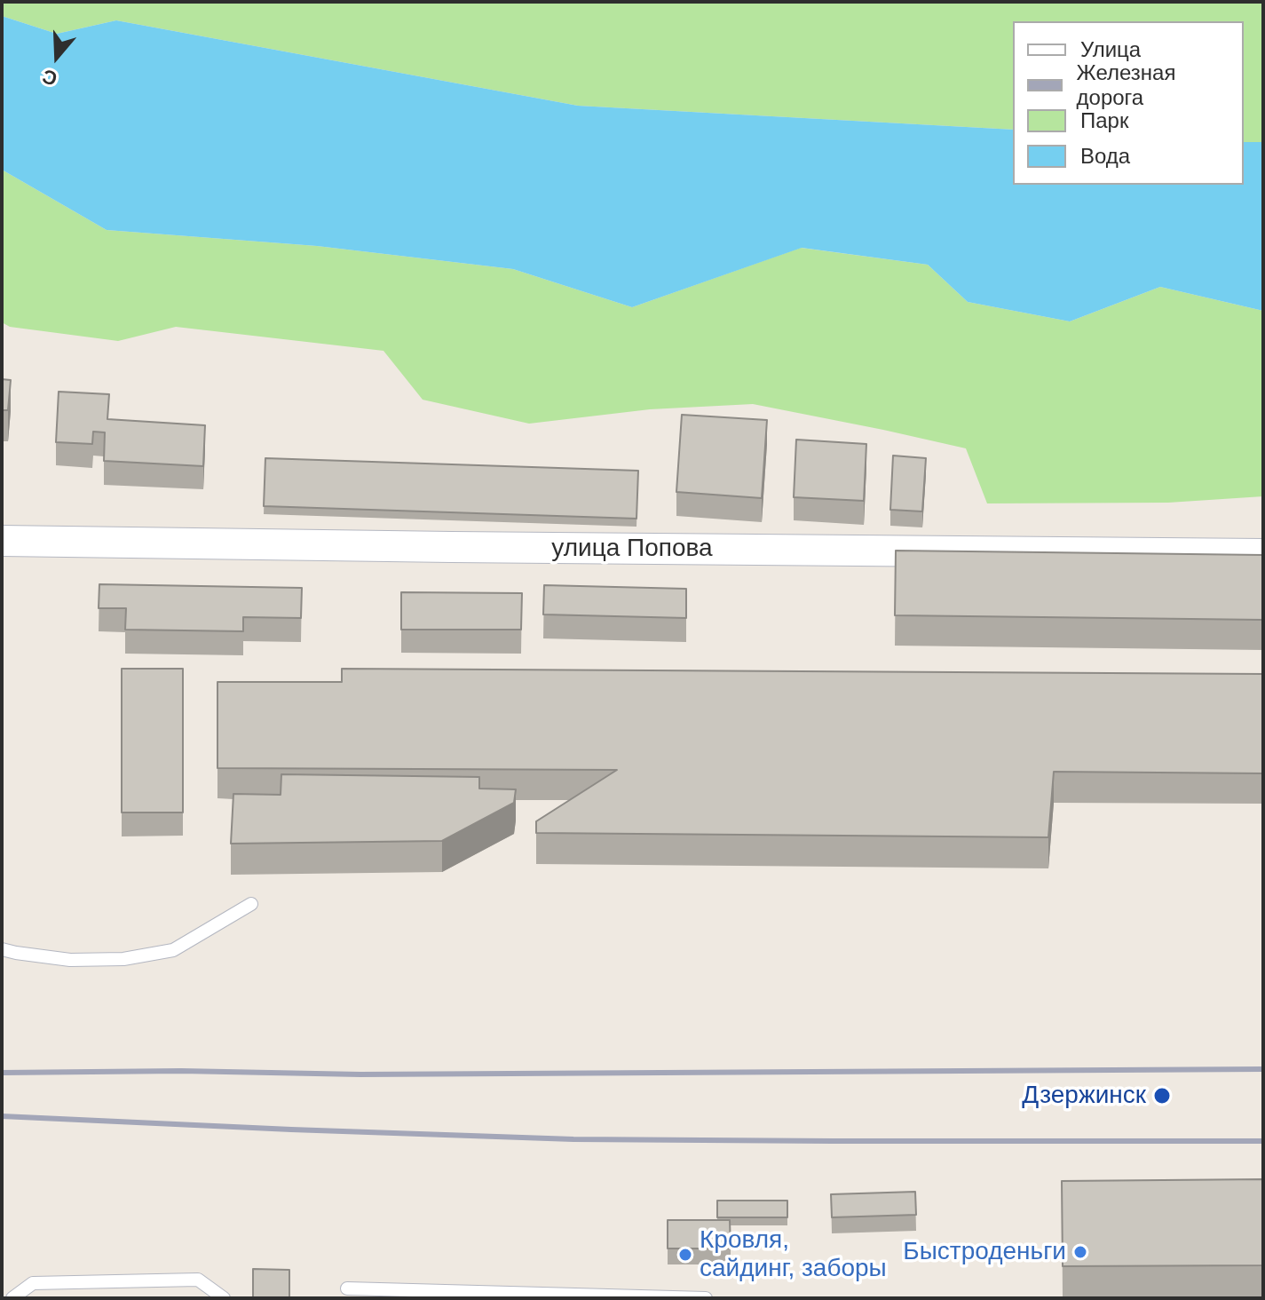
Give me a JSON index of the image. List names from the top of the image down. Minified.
{"streets":{"street":["улица Попова"]},"places":["Дзержинск","Быстроденьги","Кровля, сайдинг, заборы"],"legend":["Улица","Железная дорога","Парк","Вода"],"north":"bottom"}
